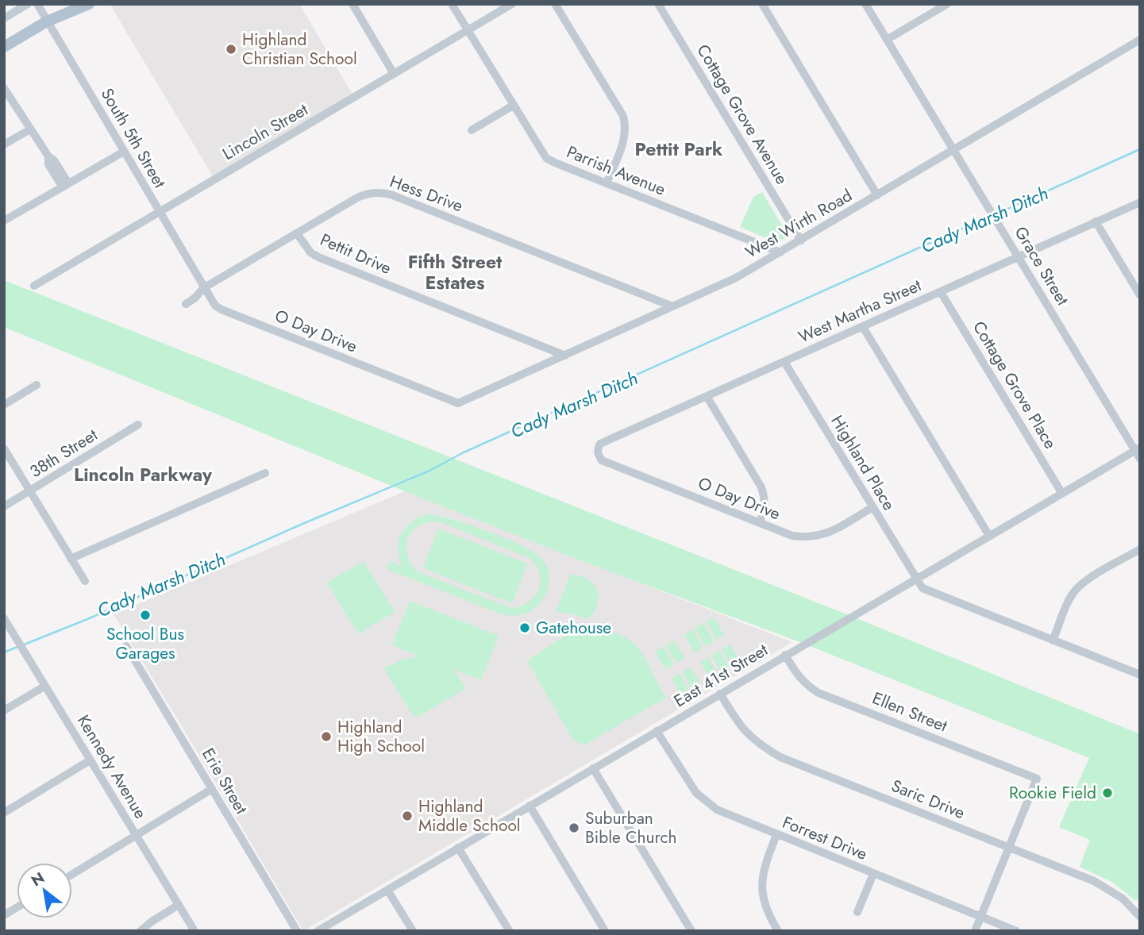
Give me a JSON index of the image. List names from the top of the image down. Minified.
{"streets":{"street":["Cottage Grove Avenue","Lincoln Street","South 5th Street","Parrish Avenue","Hess Drive","West Wirth Road","Pettit Drive","Grace Street","West Martha Street","O Day Drive","Cottage Grove Place","38th Street","Highland Place","East 41st Street","Ellen Street","Kennedy Avenue","Erie Street","Saric Drive","Forrest Drive"]},"crossings":[["Cottage Grove Avenue","West Wirth Road"],["Lincoln Street","South 5th Street"],["Lincoln Street","Parrish Avenue"],["South 5th Street","Hess Drive"],["South 5th Street","O Day Drive"],["Parrish Avenue","West Wirth Road"],["Hess Drive","West Wirth Road"],["Hess Drive","Pettit Drive"],["Hess Drive","O Day Drive"],["West Wirth Road","Pettit Drive"],["West Wirth Road","Grace Street"],["West Wirth Road","O Day Drive"],["Grace Street","West Martha Street"],["Grace Street","East 41st Street"],["West Martha Street","O Day Drive"],["West Martha Street","Cottage Grove Place"],["West Martha Street","Highland Place"],["O Day Drive","Highland Place"],["Cottage Grove Place","East 41st Street"],["Highland Place","East 41st Street"],["East 41st Street","Ellen Street"],["East 41st Street","Saric Drive"],["East 41st Street","Forrest Drive"],["Ellen Street","Saric Drive"]],"districts":["Pettit Park","Fifth Street Estates","Lincoln Parkway"],"water":["Cady Marsh Ditch"],"places":["Highland Christian School","School Bus Garages","Gatehouse","Highland High School","Rookie Field","Highland Middle School","Suburban Bible Church"],"north":"top left"}
